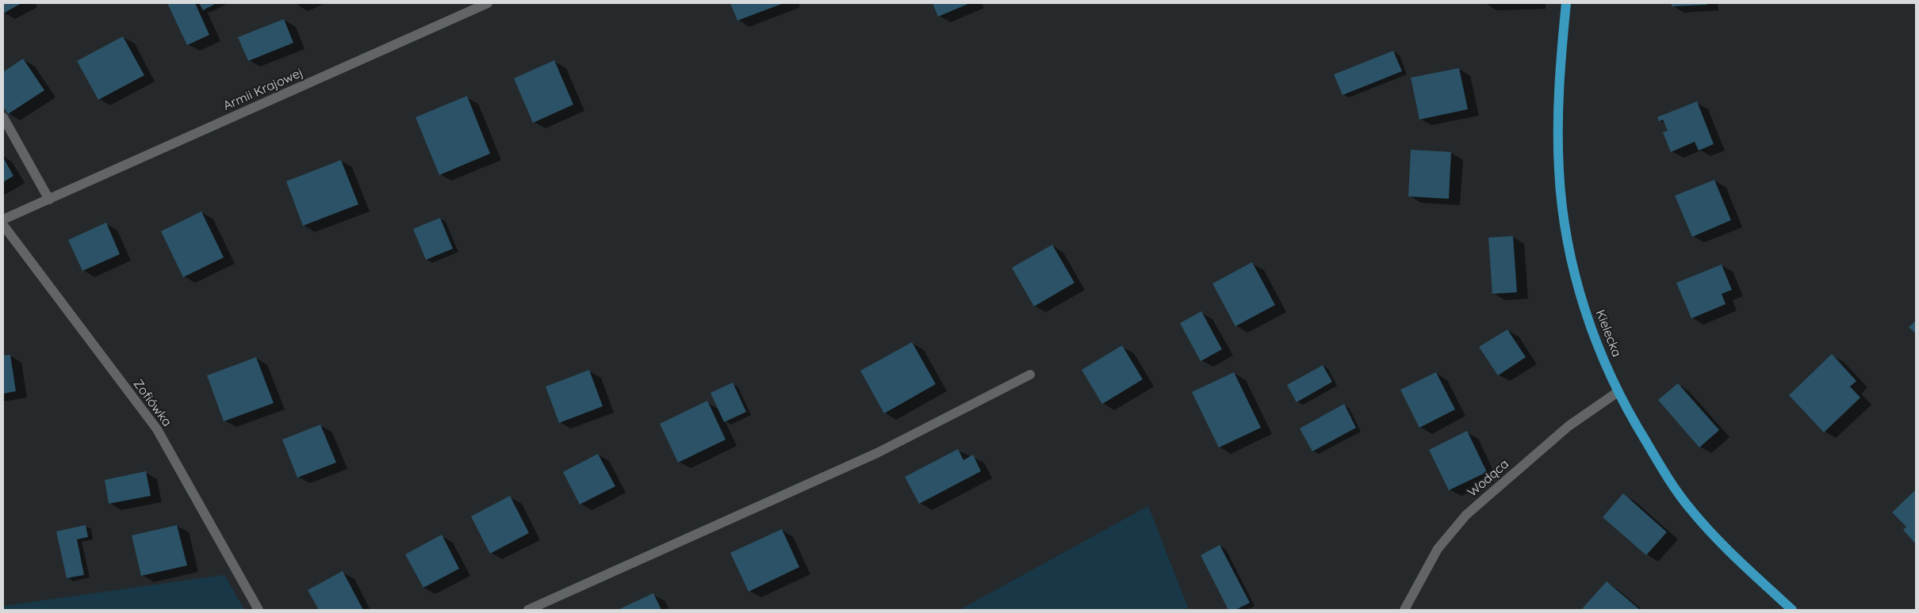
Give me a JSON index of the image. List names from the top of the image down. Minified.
{"streets":{"main road":["Kielecka"],"street":["Armii Krajowej","Zofiówka","Wodąca"]},"crossings":[["Kielecka","Wodąca"]]}
